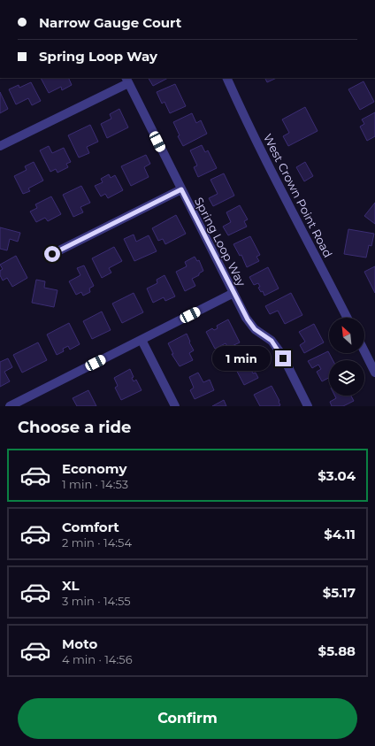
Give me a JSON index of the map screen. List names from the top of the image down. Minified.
{"streets":{"street":["West Crown Point Road","Spring Loop Way"]},"north":"top left","page":{"banner":["Narrow Gauge Court","Spring Loop Way"],"bubble":"1 min","heading":"Choose a ride","list":[{"name":"Economy","note":"1 min · 14:53","value":"$3.04"},{"name":"Comfort","note":"2 min · 14:54","value":"$4.11"},{"name":"XL","note":"3 min · 14:55","value":"$5.17"},{"name":"Moto","note":"4 min · 14:56","value":"$5.88"}],"buttons":"Confirm"}}
